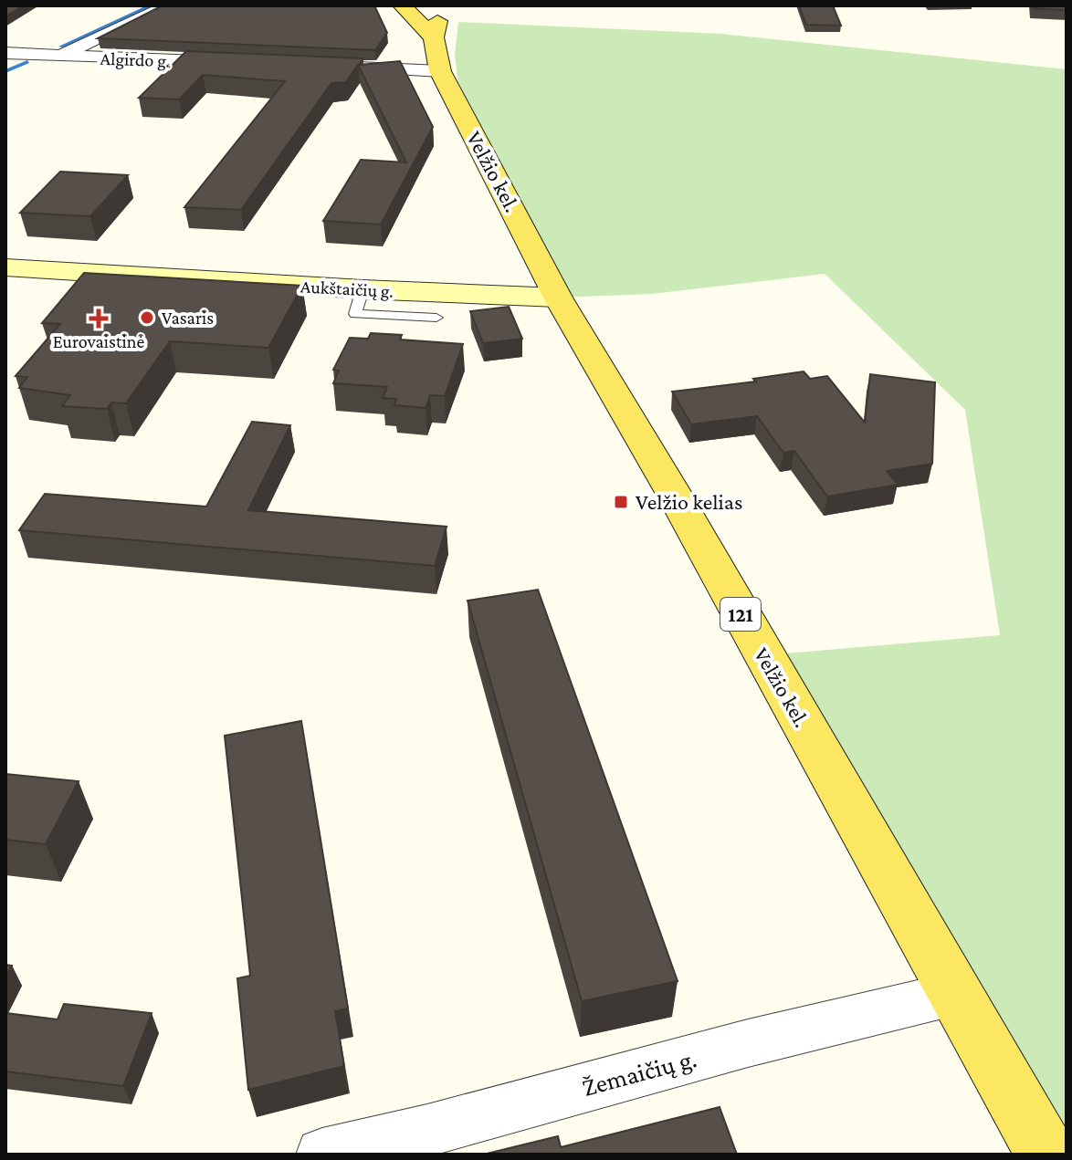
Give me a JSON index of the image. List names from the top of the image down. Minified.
{"streets":{"main road":["Velžio kel.","Aukštaičių g.","121"],"street":["Algirdo g.","Žemaičių g."]},"crossings":[["Velžio kel.","Aukštaičių g."],["Velžio kel.","Žemaičių g."]],"places":{"other":["Vasaris"],"health":["Eurovaistinė"],"transit":["Velžio kelias"]}}
